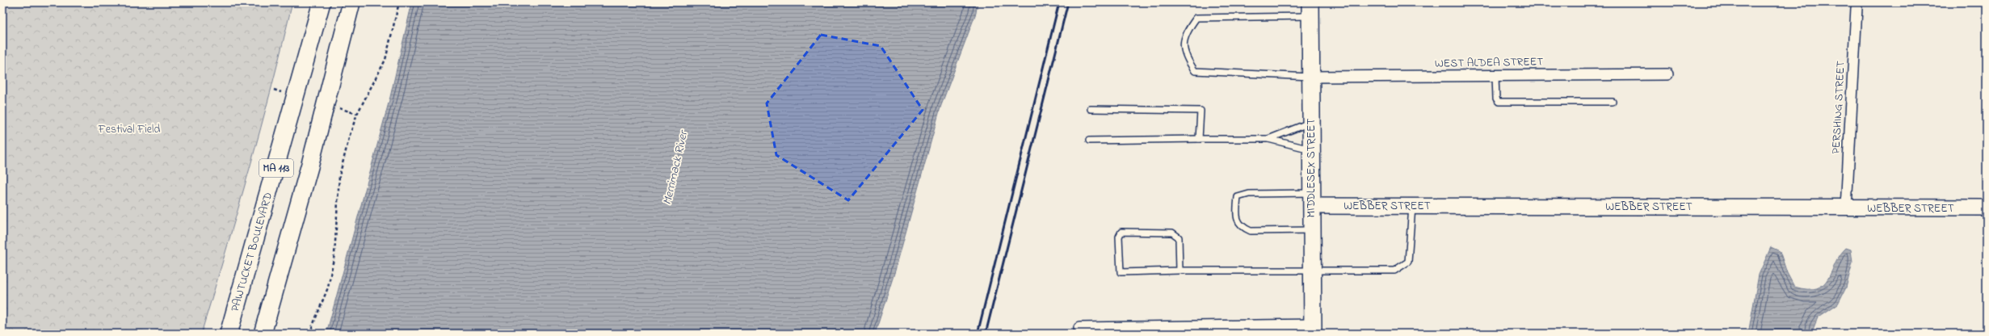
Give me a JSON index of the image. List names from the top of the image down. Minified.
{"streets":{"main road":["MA 113","MIDDLESEX STREET","PAWTUCKET BOULEVARD"],"street":["WEST ALDEA STREET","PERSHING STREET","WEBBER STREET"]},"crossings":[["WEST ALDEA STREET","MIDDLESEX STREET"],["PERSHING STREET","WEBBER STREET"],["MIDDLESEX STREET","WEBBER STREET"]],"water":["Merrimack River"],"parks":["Festival Field"]}
